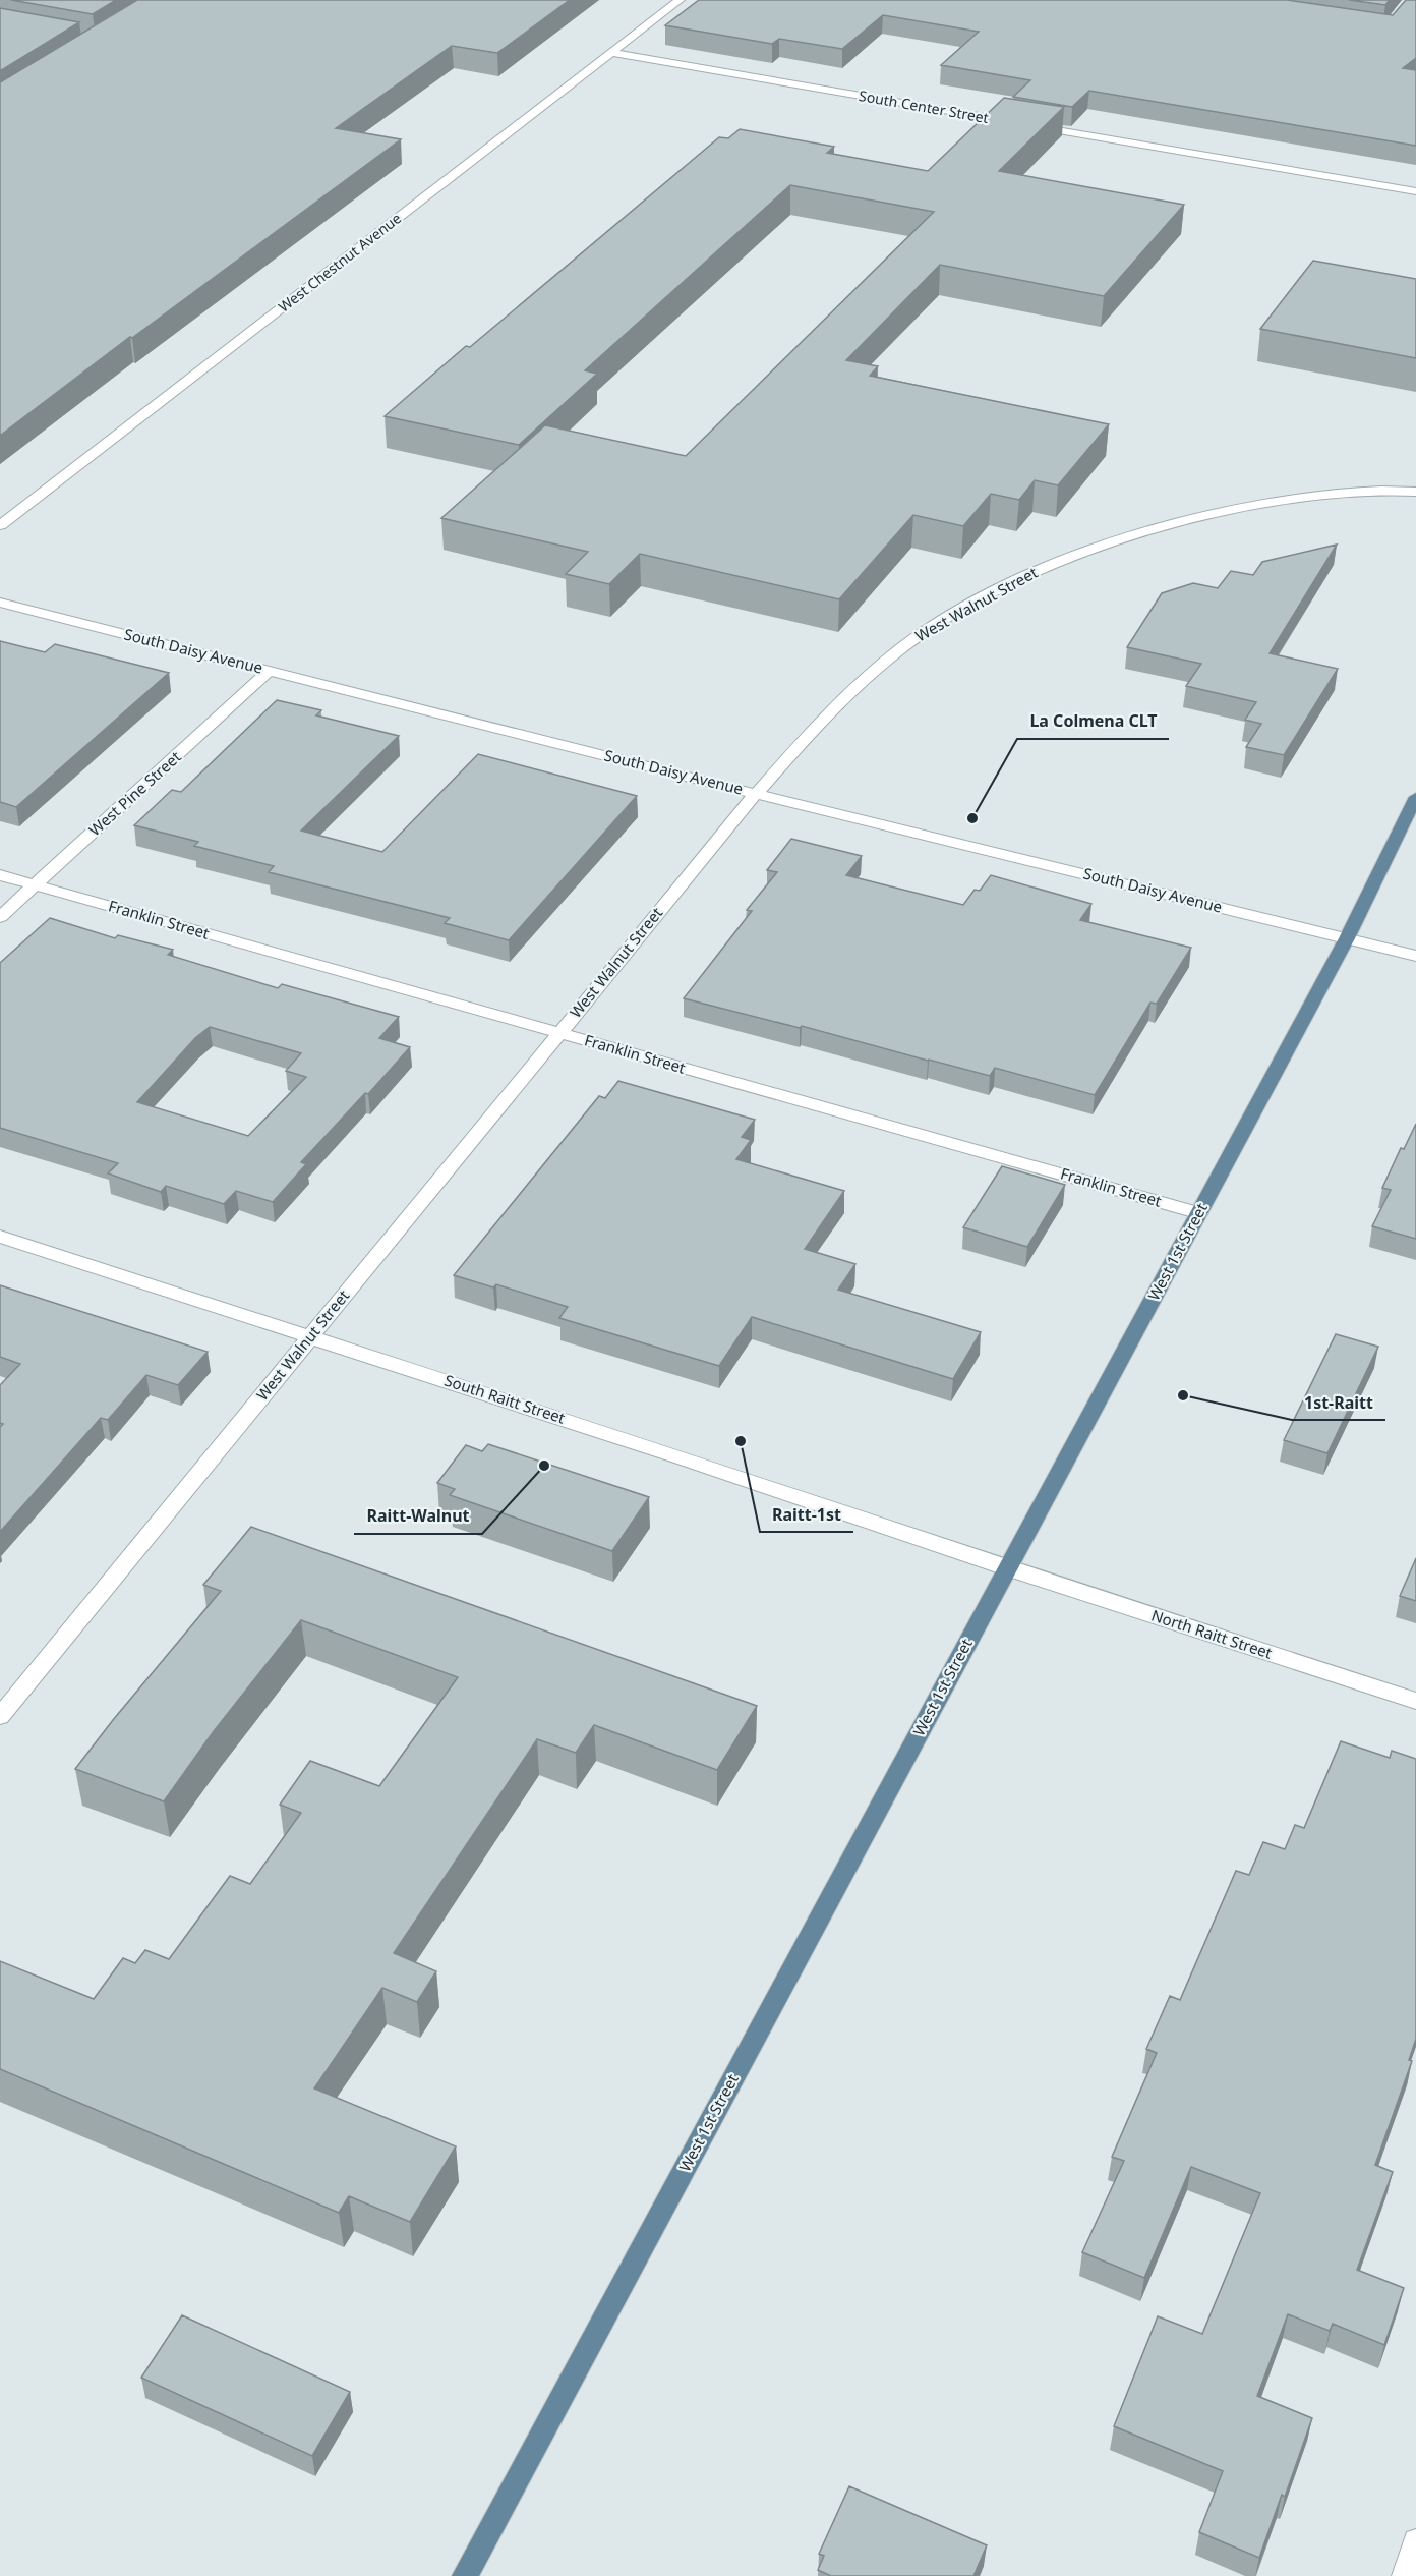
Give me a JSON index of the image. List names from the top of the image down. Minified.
{"streets":{"main road":["West 1st Street"],"street":["South Center Street","West Chestnut Avenue","West Walnut Street","South Daisy Avenue","West Pine Street","Franklin Street","South Raitt Street","North Raitt Street"]},"crossings":[["South Center Street","West Chestnut Avenue"],["West Walnut Street","South Daisy Avenue"],["West Walnut Street","Franklin Street"],["West Walnut Street","South Raitt Street"],["South Daisy Avenue","West Pine Street"],["South Daisy Avenue","West 1st Street"],["West Pine Street","Franklin Street"],["Franklin Street","West 1st Street"],["West 1st Street","South Raitt Street"],["West 1st Street","North Raitt Street"],["South Raitt Street","North Raitt Street"]],"places":["La Colmena CLT","1st-Raitt","Raitt-1st","Raitt-Walnut"]}
